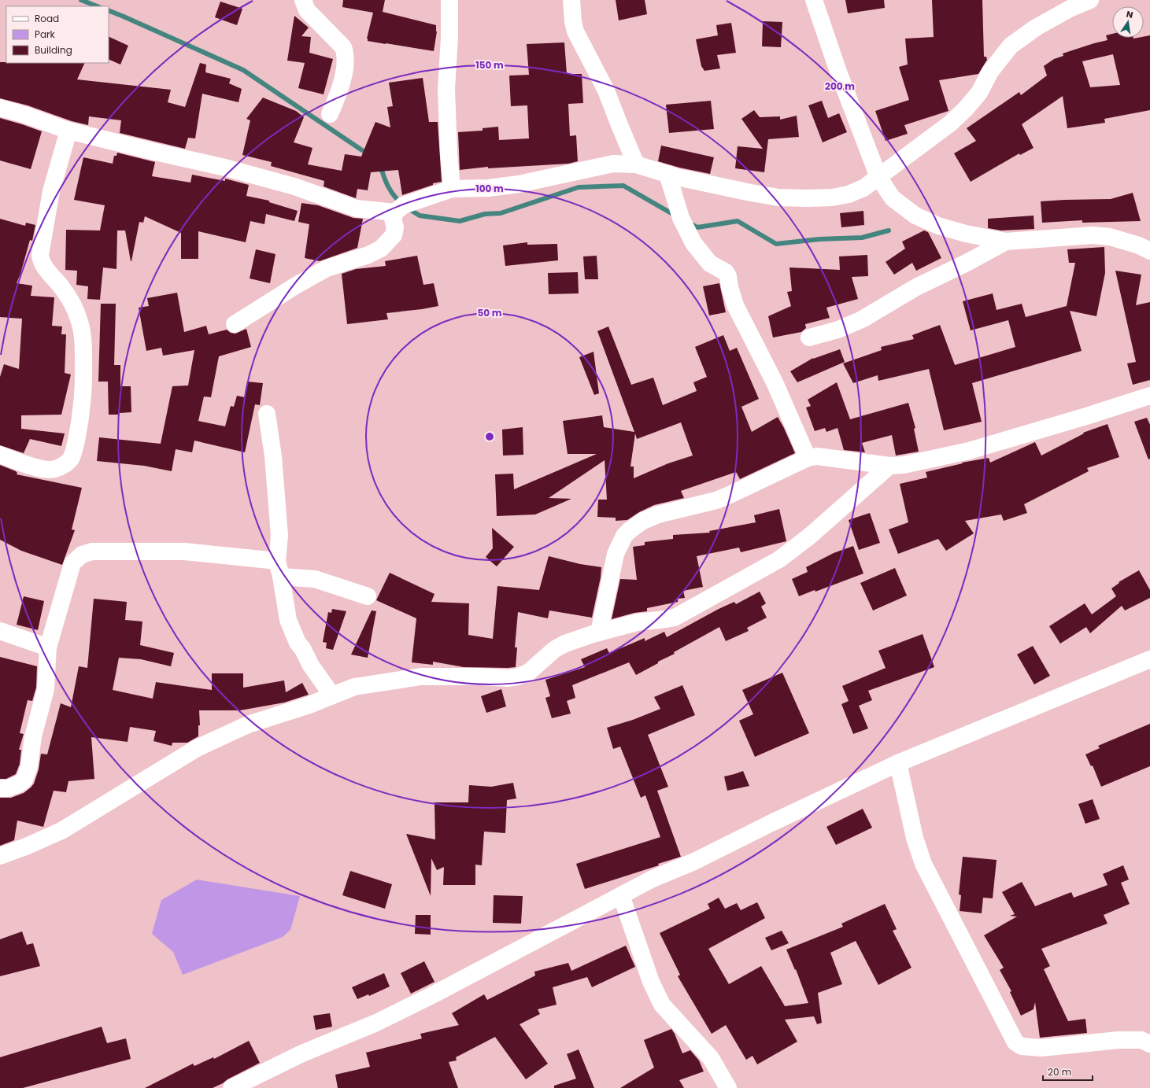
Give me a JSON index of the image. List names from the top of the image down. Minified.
{"legend":["Road","Park","Building"],"scale_bar":"20 m","north":"top","rings":["150 m","200 m","100 m","50 m"]}
